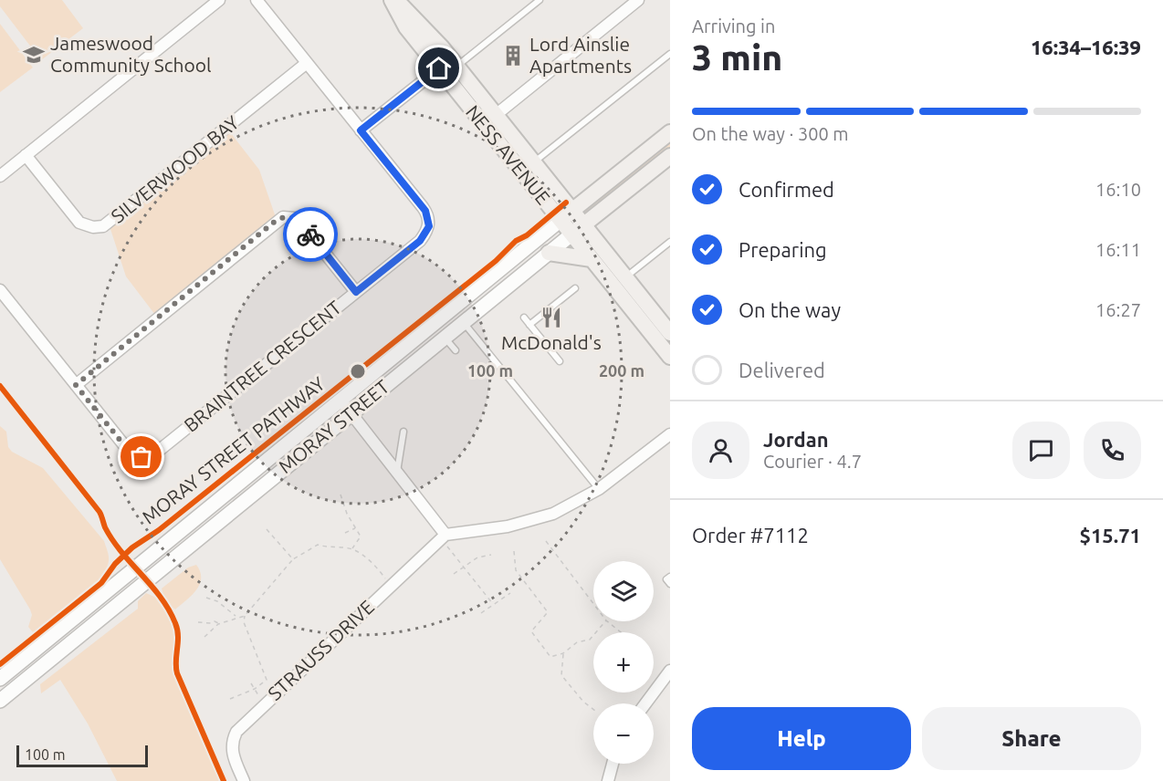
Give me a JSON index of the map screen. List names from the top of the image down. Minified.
{"streets":{"main road":["NESS AVENUE","MORAY STREET"],"street":["SILVERWOOD BAY","BRAINTREE CRESCENT","STRAUSS DRIVE"],"cycle path":["MORAY STREET PATHWAY"]},"crossings":[["NESS AVENUE","MORAY STREET"],["SILVERWOOD BAY","BRAINTREE CRESCENT"]],"places":{"school or university":["Jameswood Community School"],"building":["Lord Ainslie Apartments"],"restaurant":["McDonald's"]},"scale_bar":"100 m","page":{"heading":["3 min","Arriving in","16:34–16:39"],"panel":["Jordan","Courier · 4.7","Order #7112","$15.71"],"bar":"On the way · 300 m","list":[["Confirmed","16:10"],["Preparing","16:11"],["On the way","16:27"],"Delivered"],"map_buttons":["+","−"],"buttons":["Help","Share"],"scale":"100 m"},"rings":["100 m","200 m"]}
